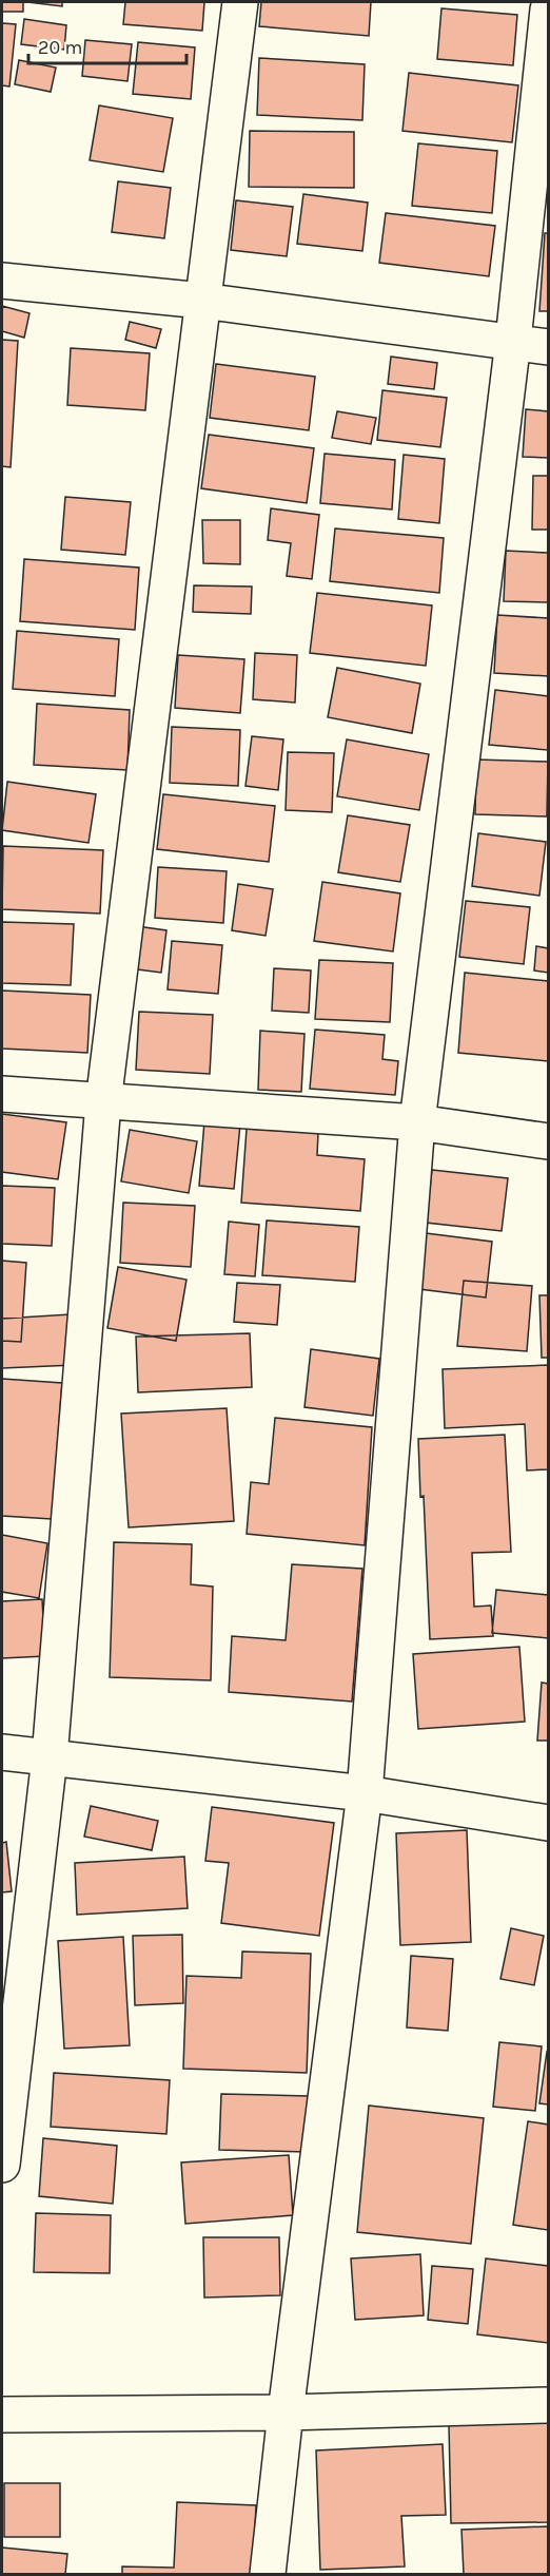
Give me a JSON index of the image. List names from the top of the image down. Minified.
{"scale_bar":"20 m"}
